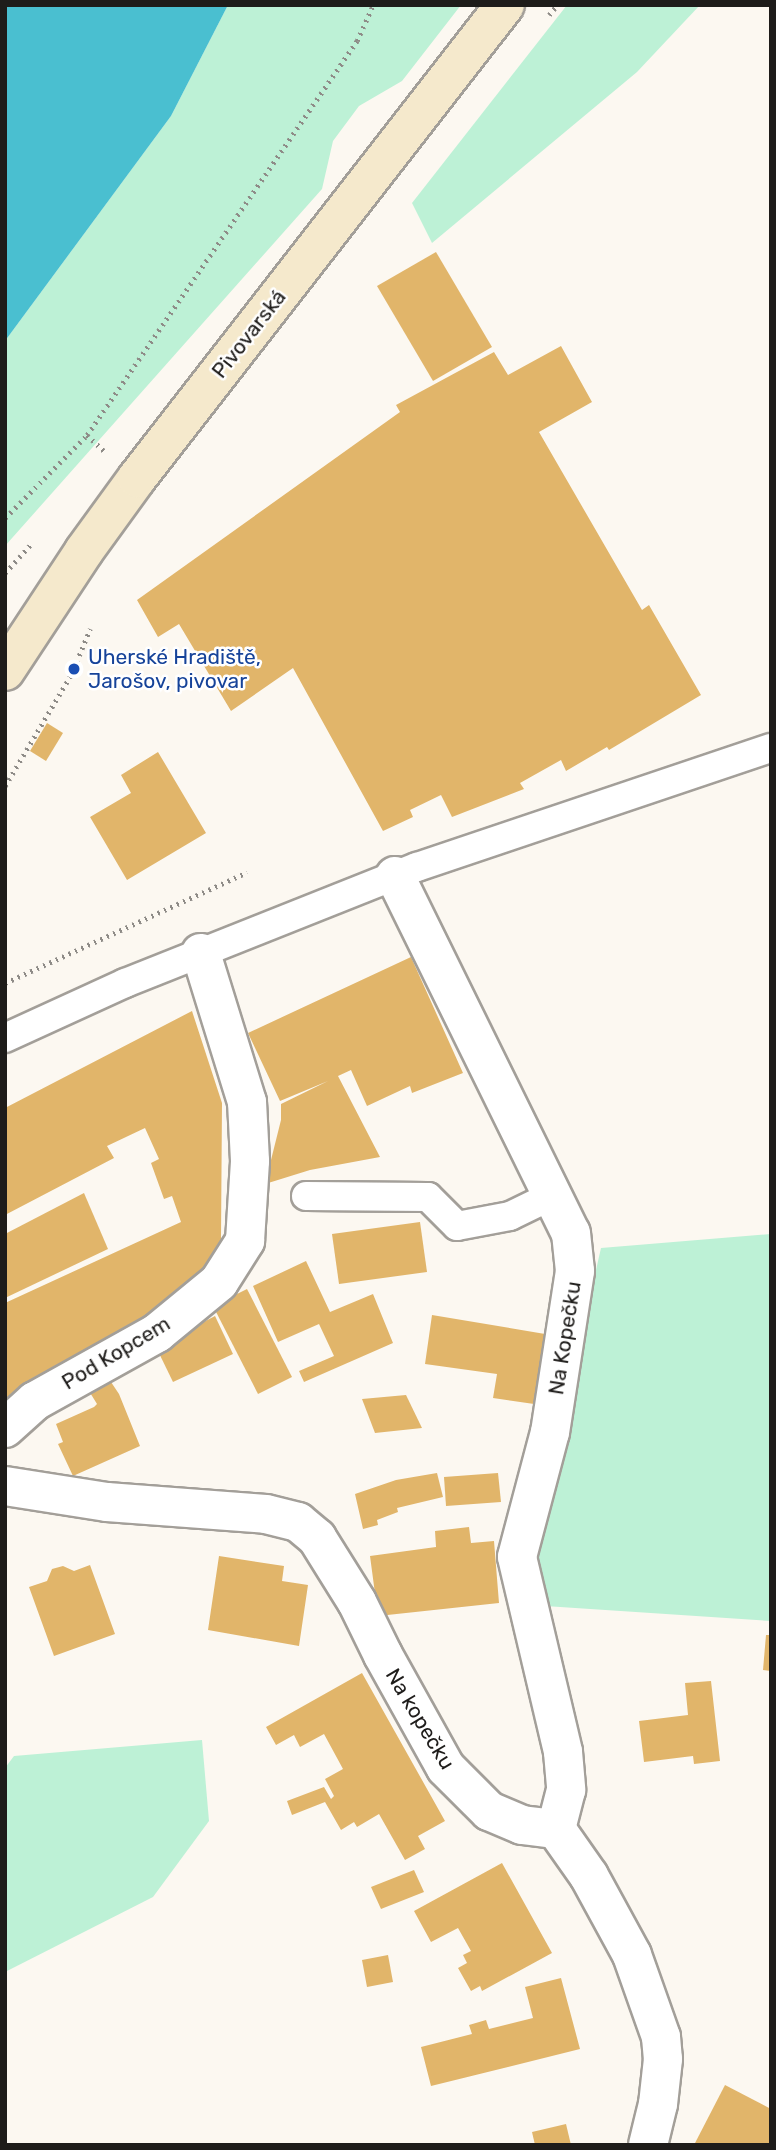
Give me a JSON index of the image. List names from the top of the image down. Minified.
{"streets":{"main road":["Pivovarská"],"street":["Na Kopečku","Pod Kopcem","Na kopečku"]},"crossings":[["Na Kopečku","Na kopečku"]],"places":["Uherské Hradiště, Jarošov, pivovar"]}
